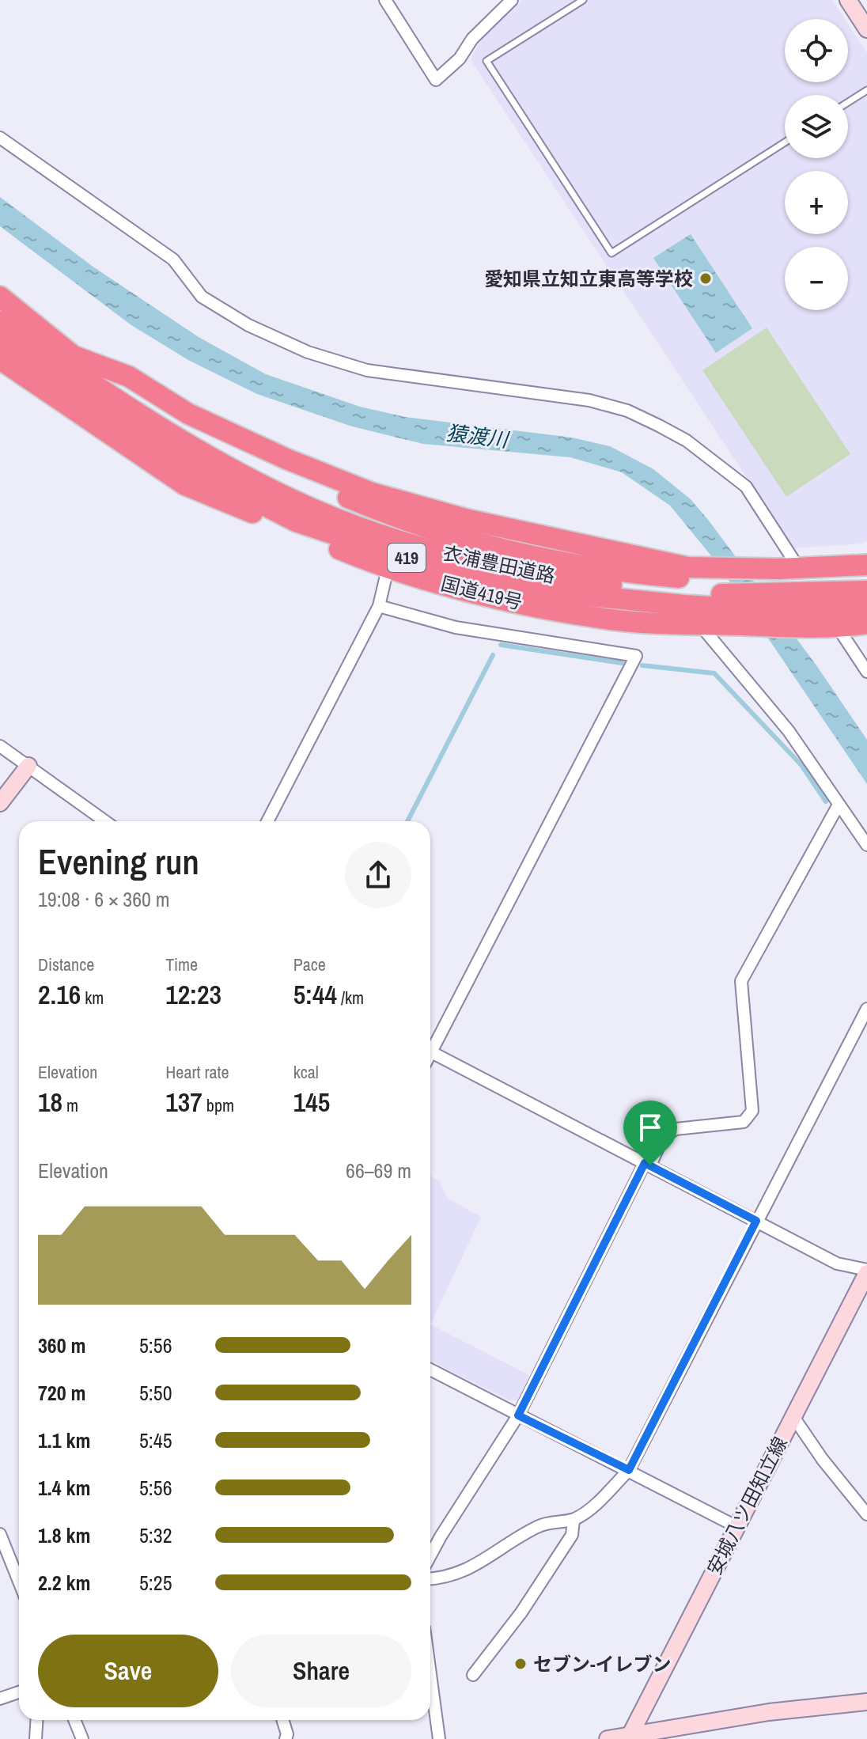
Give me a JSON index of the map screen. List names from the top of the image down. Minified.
{"streets":{"highway":["419","衣浦豊田道路","国道419号"],"main road":["安城八ツ田知立線"]},"crossings":[["419","衣浦豊田道路"],["衣浦豊田道路","国道419号"]],"water":["猿渡川"],"places":["愛知県立知立東高等学校","セブン-イレブン"],"page":{"map_buttons":["+","−"],"heading":["Evening run","19:08 · 6 × 360 m"],"stats":[["Distance","2.16 km"],["Time","12:23"],["Pace","5:44 /km"],["Elevation","18 m"],["Heart rate","137 bpm"],["kcal","145"]],"chart":["Elevation","66–69 m"],"list":[{"name":"360 m","note":"5:56"},{"name":"720 m","note":"5:50"},{"name":"1.1 km","note":"5:45"},{"name":"1.4 km","note":"5:56"},{"name":"1.8 km","note":"5:32"},{"name":"2.2 km","note":"5:25"}],"buttons":["Save","Share"]}}
